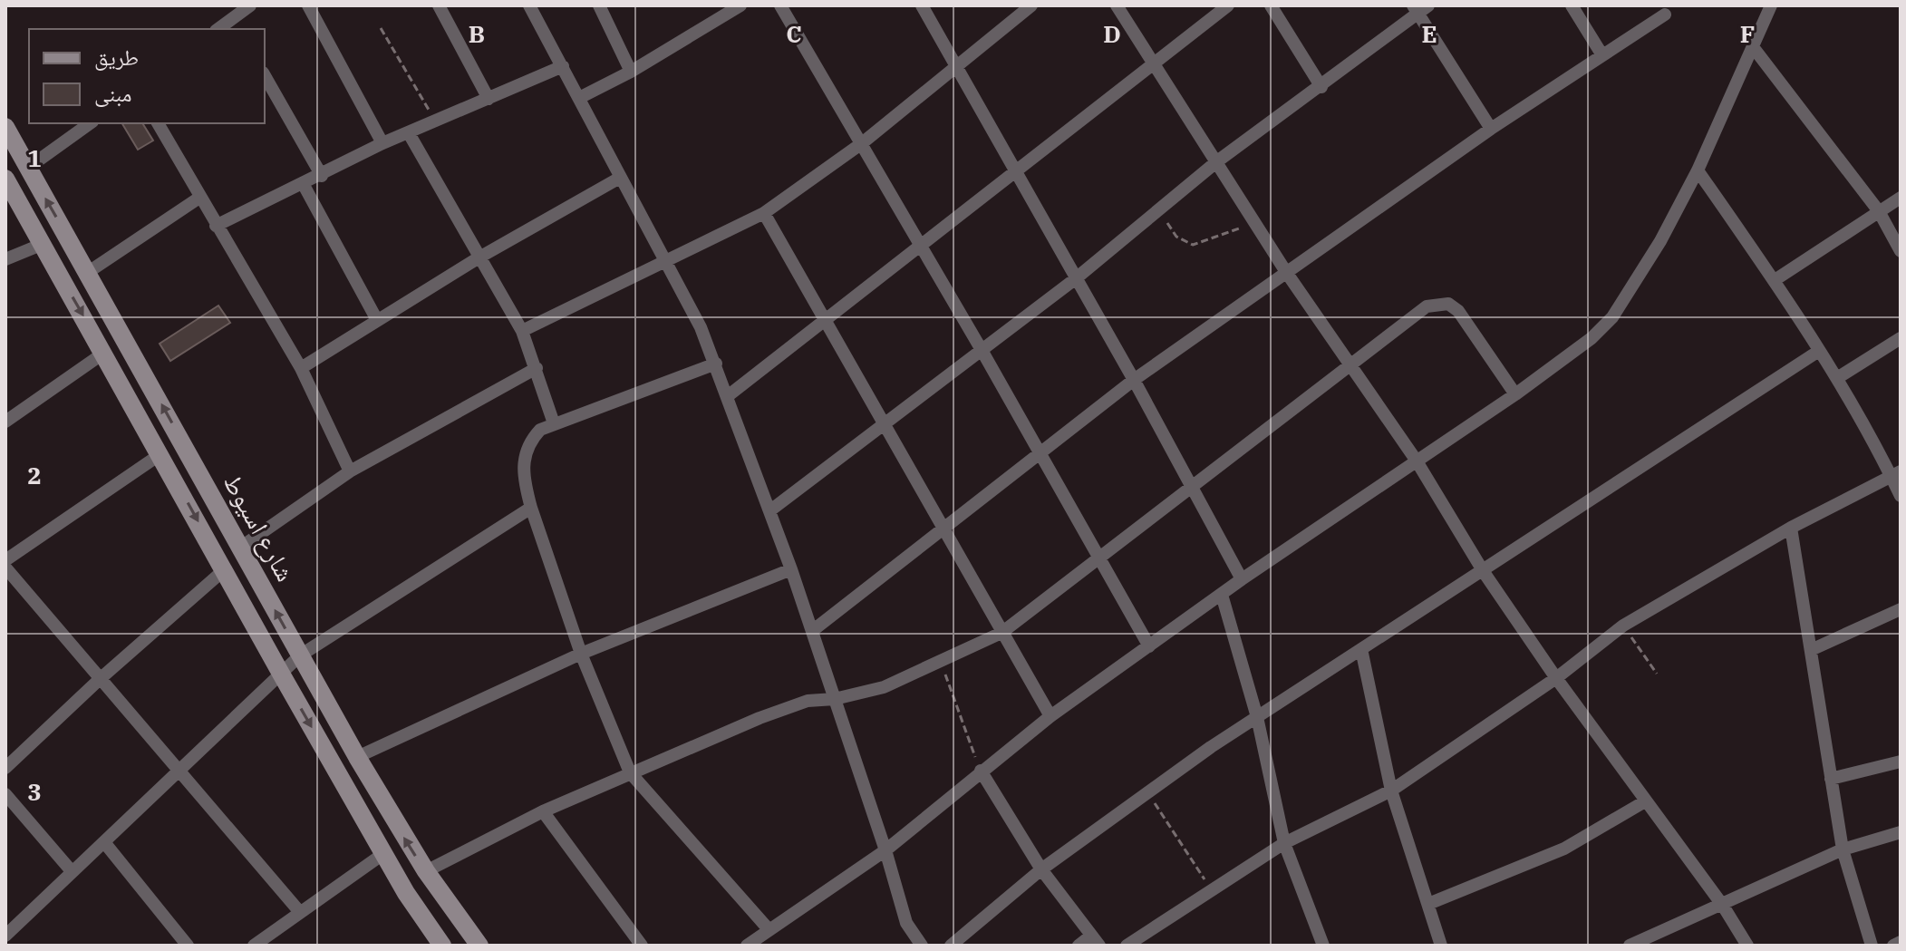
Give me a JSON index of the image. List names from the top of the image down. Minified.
{"streets":{"street":["شارع اسيوط"]},"legend":["طريق","مبنى"],"grid":{"columns":["B","C","D","E","F"],"rows":["1","2","3"]}}
